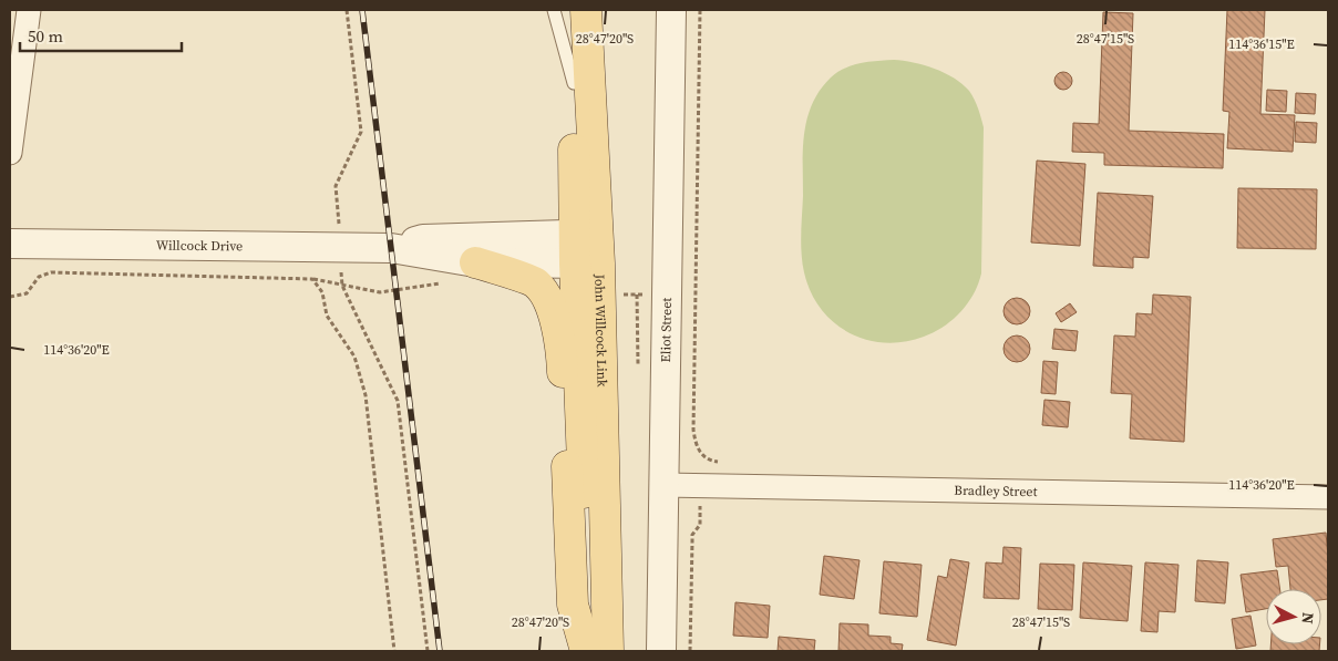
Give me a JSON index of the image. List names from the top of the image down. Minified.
{"streets":{"main road":["John Willcock Link"],"street":["Willcock Drive","Eliot Street","Bradley Street"]},"crossings":[["Willcock Drive","John Willcock Link"],["Eliot Street","Bradley Street"]],"scale_bar":"50 m","north":"right","coordinates":["28°47'20\"S","28°47'15\"S","114°36'15\"E","114°36'20\"E"]}
